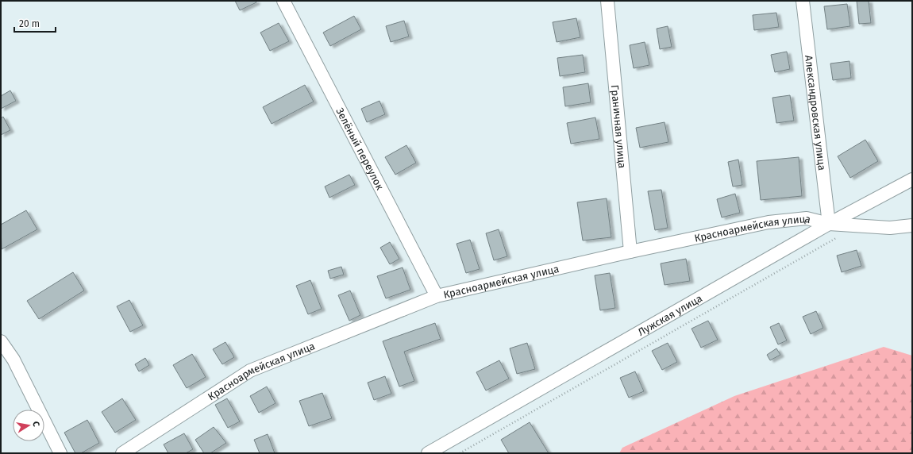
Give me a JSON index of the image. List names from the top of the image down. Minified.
{"streets":{"street":["Александровская улица","Граничная улица","Зелёный переулок","Красноармейская улица","Лужская улица"]},"crossings":[["Александровская улица","Красноармейская улица"],["Александровская улица","Лужская улица"],["Граничная улица","Красноармейская улица"],["Зелёный переулок","Красноармейская улица"],["Красноармейская улица","Лужская улица"]],"scale_bar":"20 m","north":"right"}
